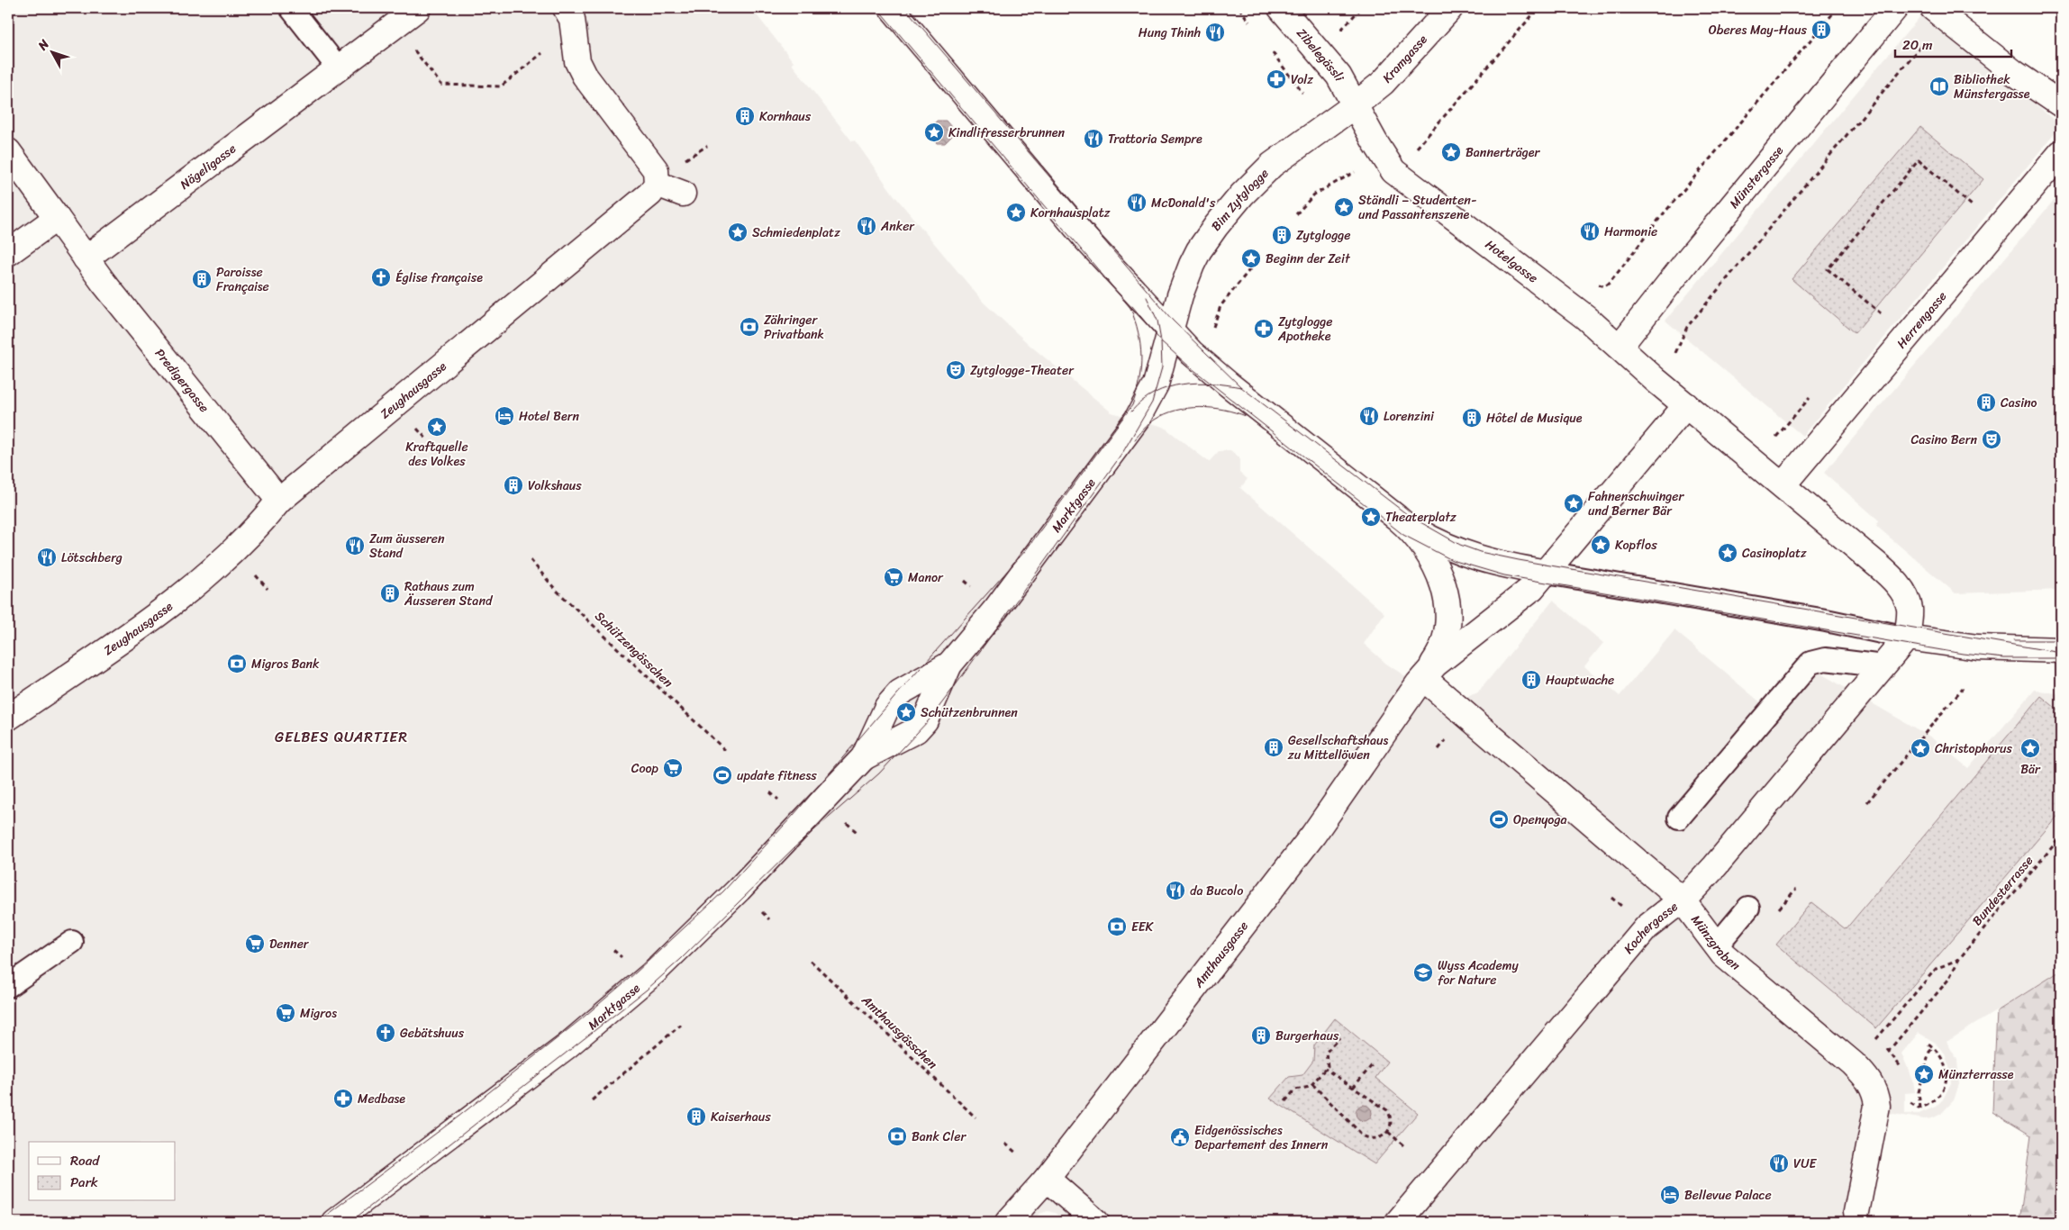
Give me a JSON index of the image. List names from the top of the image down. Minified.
{"streets":{"street":["Zibelegässli","Kramgasse","Nägeligasse","Münstergasse","Bim Zytglogge","Hotelgasse","Herrengasse","Predigergasse","Zeughausgasse","Marktgasse","Kochergasse","Münzgraben","Amthausgasse"],"path":["Schützengässchen","Bundesterrasse","Amthausgässchen"]},"crossings":[["Zibelegässli","Kramgasse"],["Zibelegässli","Bim Zytglogge"],["Zibelegässli","Hotelgasse"],["Kramgasse","Bim Zytglogge"],["Kramgasse","Hotelgasse"],["Nägeligasse","Predigergasse"],["Münstergasse","Hotelgasse"],["Bim Zytglogge","Hotelgasse"],["Bim Zytglogge","Marktgasse"],["Predigergasse","Zeughausgasse"],["Kochergasse","Münzgraben"],["Münzgraben","Amthausgasse"]],"districts":["GELBES QUARTIER"],"places":{"building":["Oberes May-Haus","Kornhaus","Zytglogge","Paroisse Française","Casino","Hôtel de Musique","Volkshaus","Rathaus zum Äusseren Stand","Hauptwache","Gesellschaftshaus zu Mittellöwen","Burgerhaus","Kaiserhaus"],"restaurant":["Hung Thinh","Trattoria Sempre","McDonald's","Anker","Harmonie","Lorenzini","Zum äusseren Stand","Lötschberg","da Bucolo","VUE"],"pharmacy":["Volz","Zytglogge Apotheke","Medbase"],"library":["Bibliothek Münstergasse"],"place":["Kindlifresserbrunnen","Bannerträger","Ständli – Studenten- und Passantenszene","Kornhausplatz","Schmiedenplatz","Beginn der Zeit","Kraftquelle des Volkes","Fahnenschwinger und Berner Bär","Theaterplatz","Kopflos","Casinoplatz","Schützenbrunnen","Christophorus","Bär","Münzterrasse"],"church":["Église française","Gebätshuus"],"bank":["Zähringer Privatbank","Migros Bank","EEK","Bank Cler"],"theatre":["Zytglogge-Theater","Casino Bern"],"hotel":["Hotel Bern","Bellevue Palace"],"supermarket":["Manor","Coop","Denner","Migros"],"sports":["update fitness","Openyoga"],"school or university":["Wyss Academy for Nature"],"public building":["Eidgenössisches Departement des Innern"]},"legend":["Road","Park"],"scale_bar":"20 m","north":"top left"}
